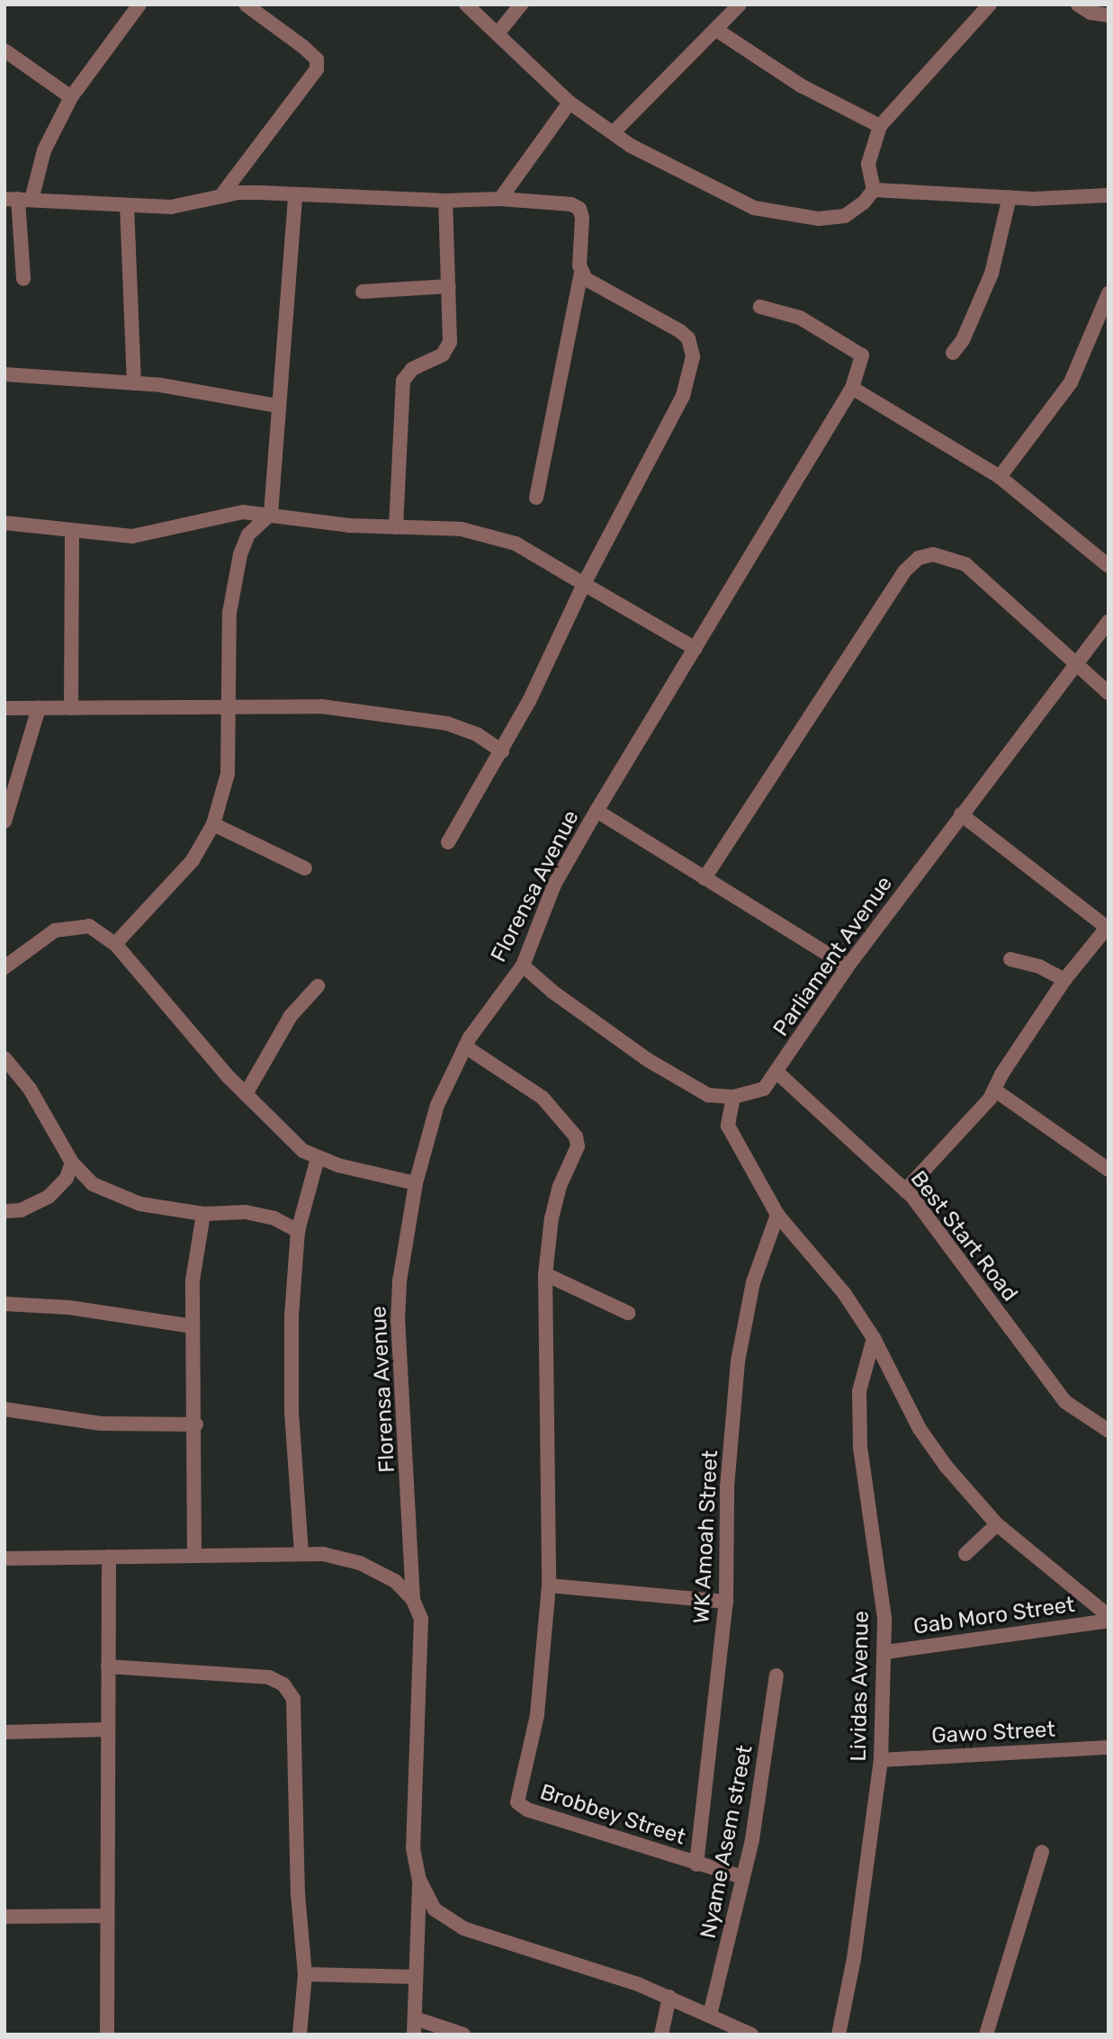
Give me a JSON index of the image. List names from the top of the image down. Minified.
{"streets":{"street":["Florensa Avenue","Parliament Avenue","Best Start Road","WK Amoah Street","Gab Moro Street","Lividas Avenue","Gawo Street","Brobbey Street","Nyame Asem street"]},"crossings":[["Florensa Avenue","Parliament Avenue"],["Parliament Avenue","Best Start Road"],["WK Amoah Street","Brobbey Street"],["Gab Moro Street","Lividas Avenue"],["Lividas Avenue","Gawo Street"],["Brobbey Street","Nyame Asem street"]]}
